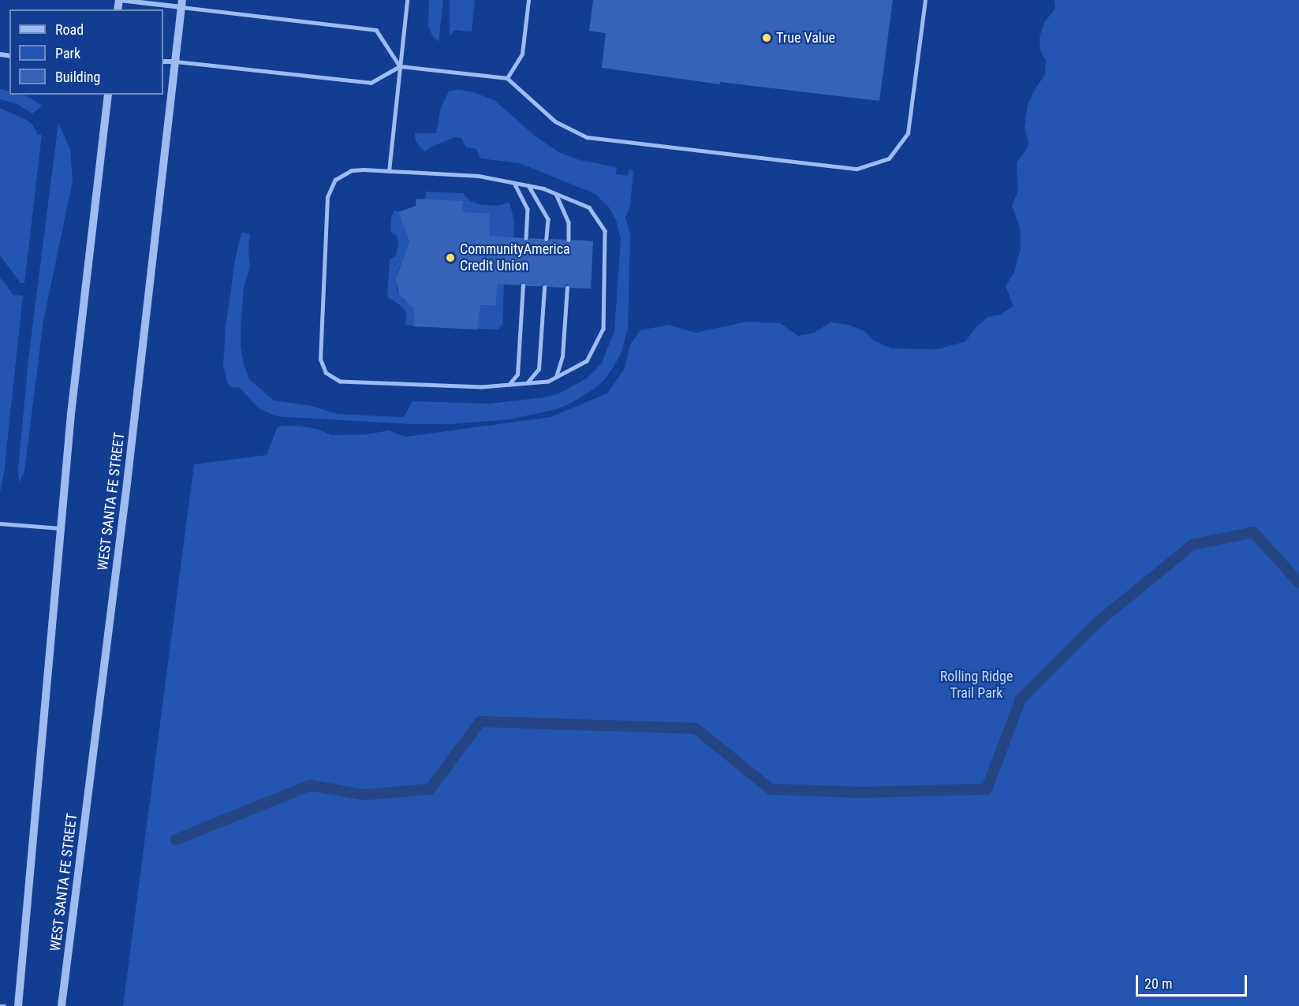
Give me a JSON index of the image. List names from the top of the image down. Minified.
{"streets":{"street":["WEST SANTA FE STREET"]},"parks":["Rolling Ridge Trail Park"],"places":["True Value","CommunityAmerica Credit Union"],"legend":["Road","Park","Building"],"scale_bar":"20 m"}
